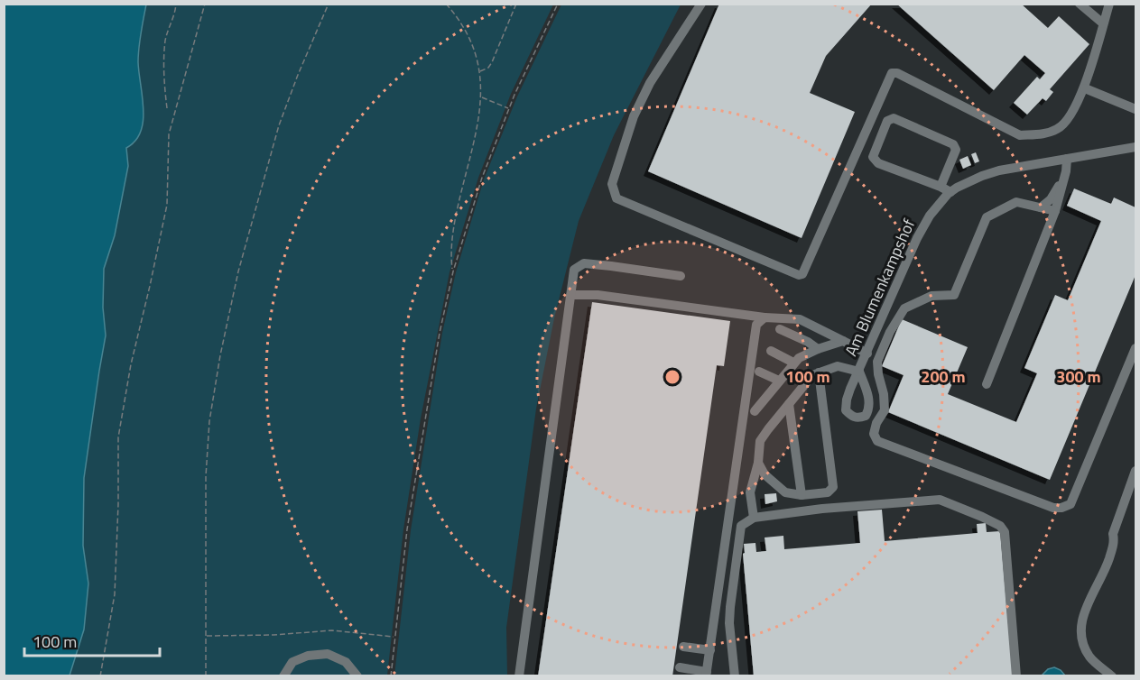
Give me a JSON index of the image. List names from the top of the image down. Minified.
{"streets":{"street":["Am Blumenkampshof"]},"scale_bar":"100 m","rings":["100 m","200 m","300 m"]}
